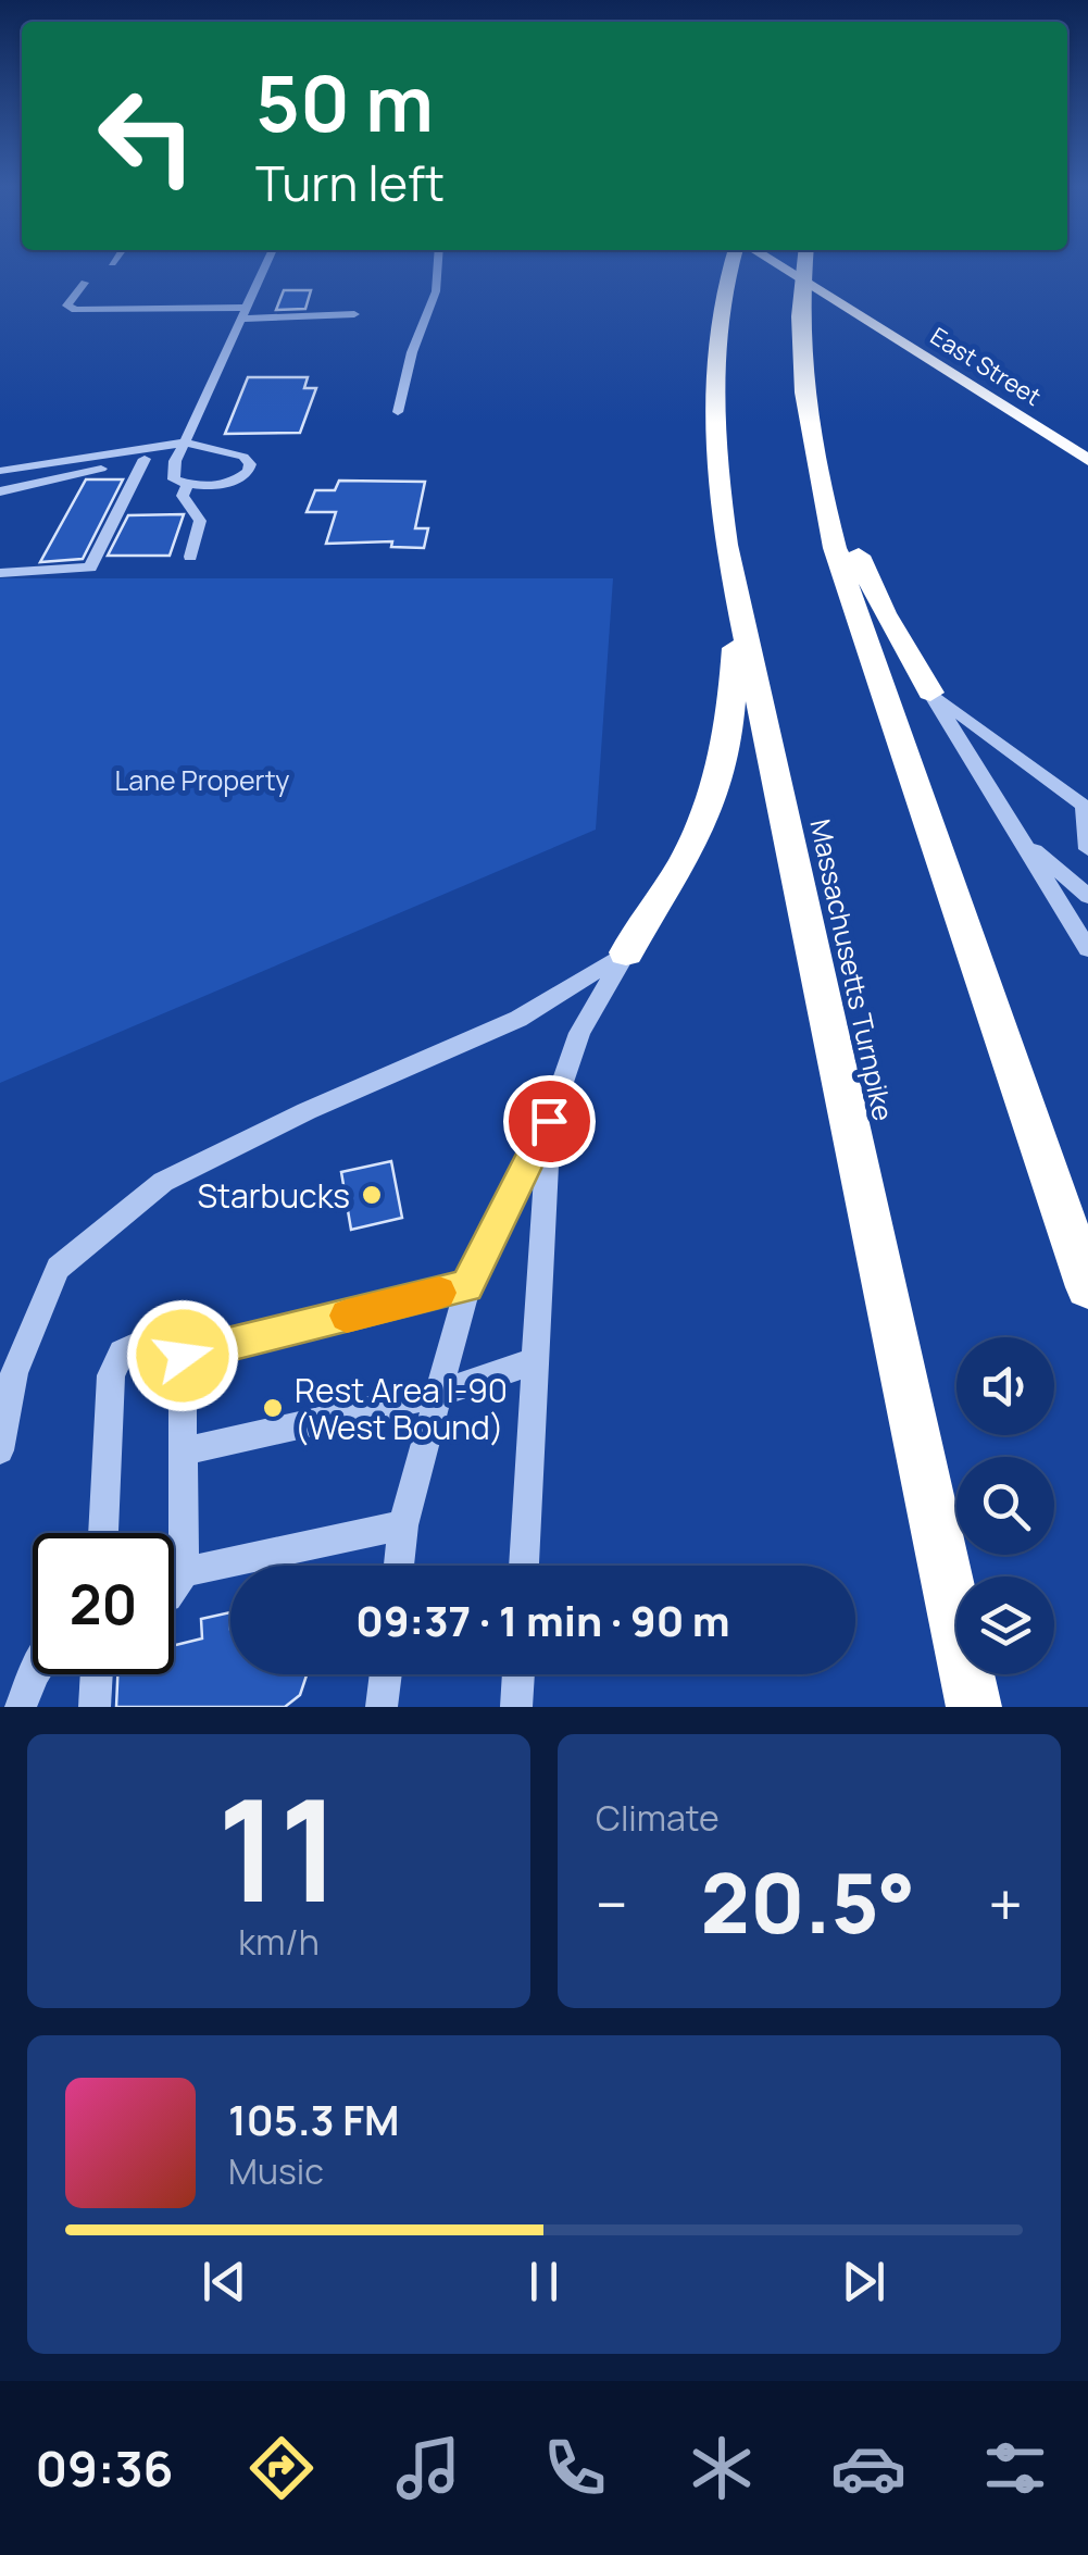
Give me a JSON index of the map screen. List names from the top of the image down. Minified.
{"streets":{"highway":["Massachusetts Turnpike"],"main road":["East Street"]},"parks":["Lane Property"],"places":["Starbucks","Rest Area I-90 (West Bound)"],"page":{"turn":["50 m","Turn left"],"limit":"20","trip":"09:37 · 1 min · 90 m","tile":[["11","km/h"],"Climate"],"heat":["−","20.5°","+"],"song":["105.3 FM","Music"],"tabs":"09:36"}}
